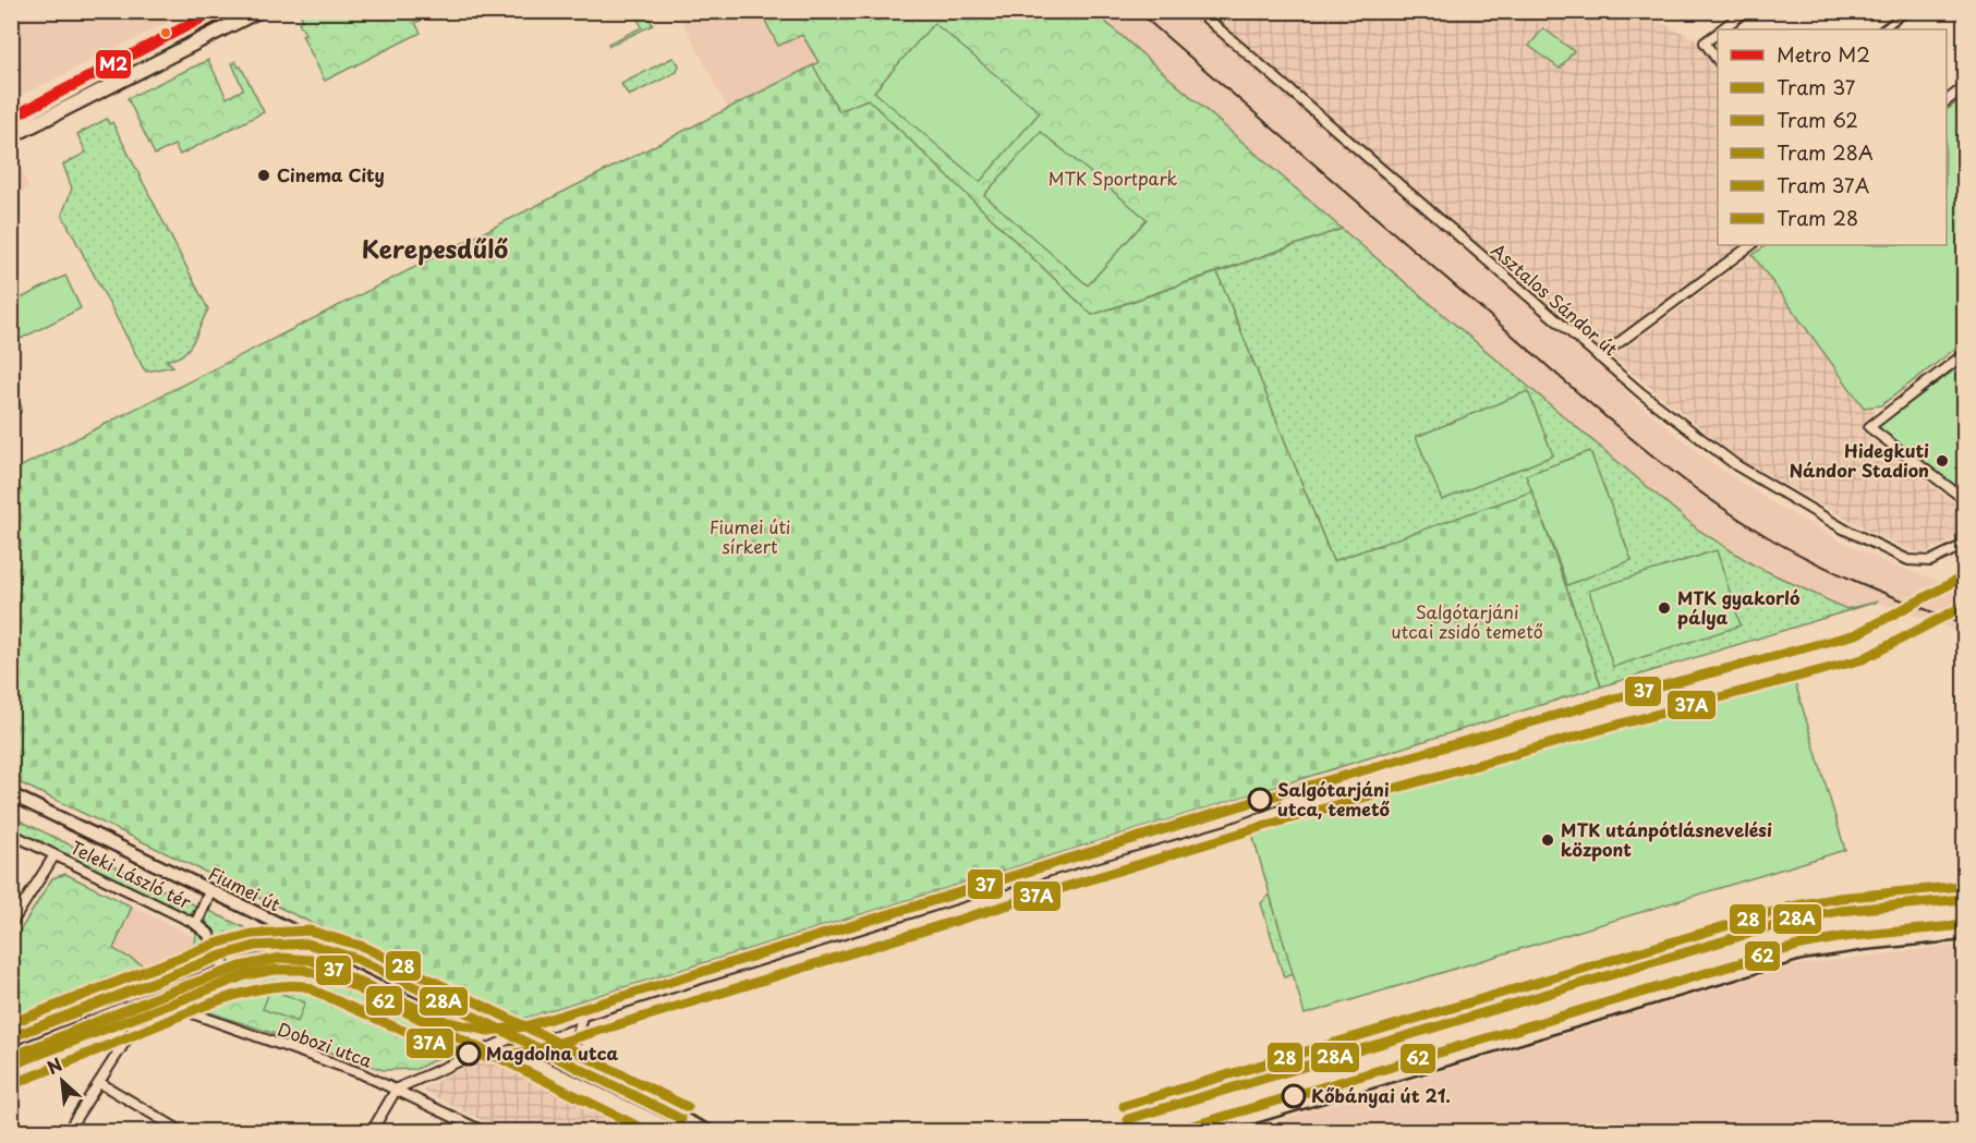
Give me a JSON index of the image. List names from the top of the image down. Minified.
{"streets":{"main road":["Fiumei út"],"street":["Asztalos Sándor út","Teleki László tér","Dobozi utca"]},"crossings":[["Teleki László tér","Fiumei út"]],"districts":["Kerepesdűlő"],"parks":["MTK Sportpark","Fiumei úti sírkert","Salgótarjáni utcai zsidó temető"],"places":["Cinema City","Hidegkuti Nándor Stadion","MTK gyakorló pálya","Salgótarjáni utca, temető","MTK utánpótlásnevelési központ","Magdolna utca","Kőbányai út 21."],"lines":["metro line M2","tram line 37","tram line 37A","tram line 28","tram line 28A","tram line 62"],"legend":["Metro M2","Tram 37","Tram 62","Tram 28A","Tram 37A","Tram 28"],"north":"top left"}
